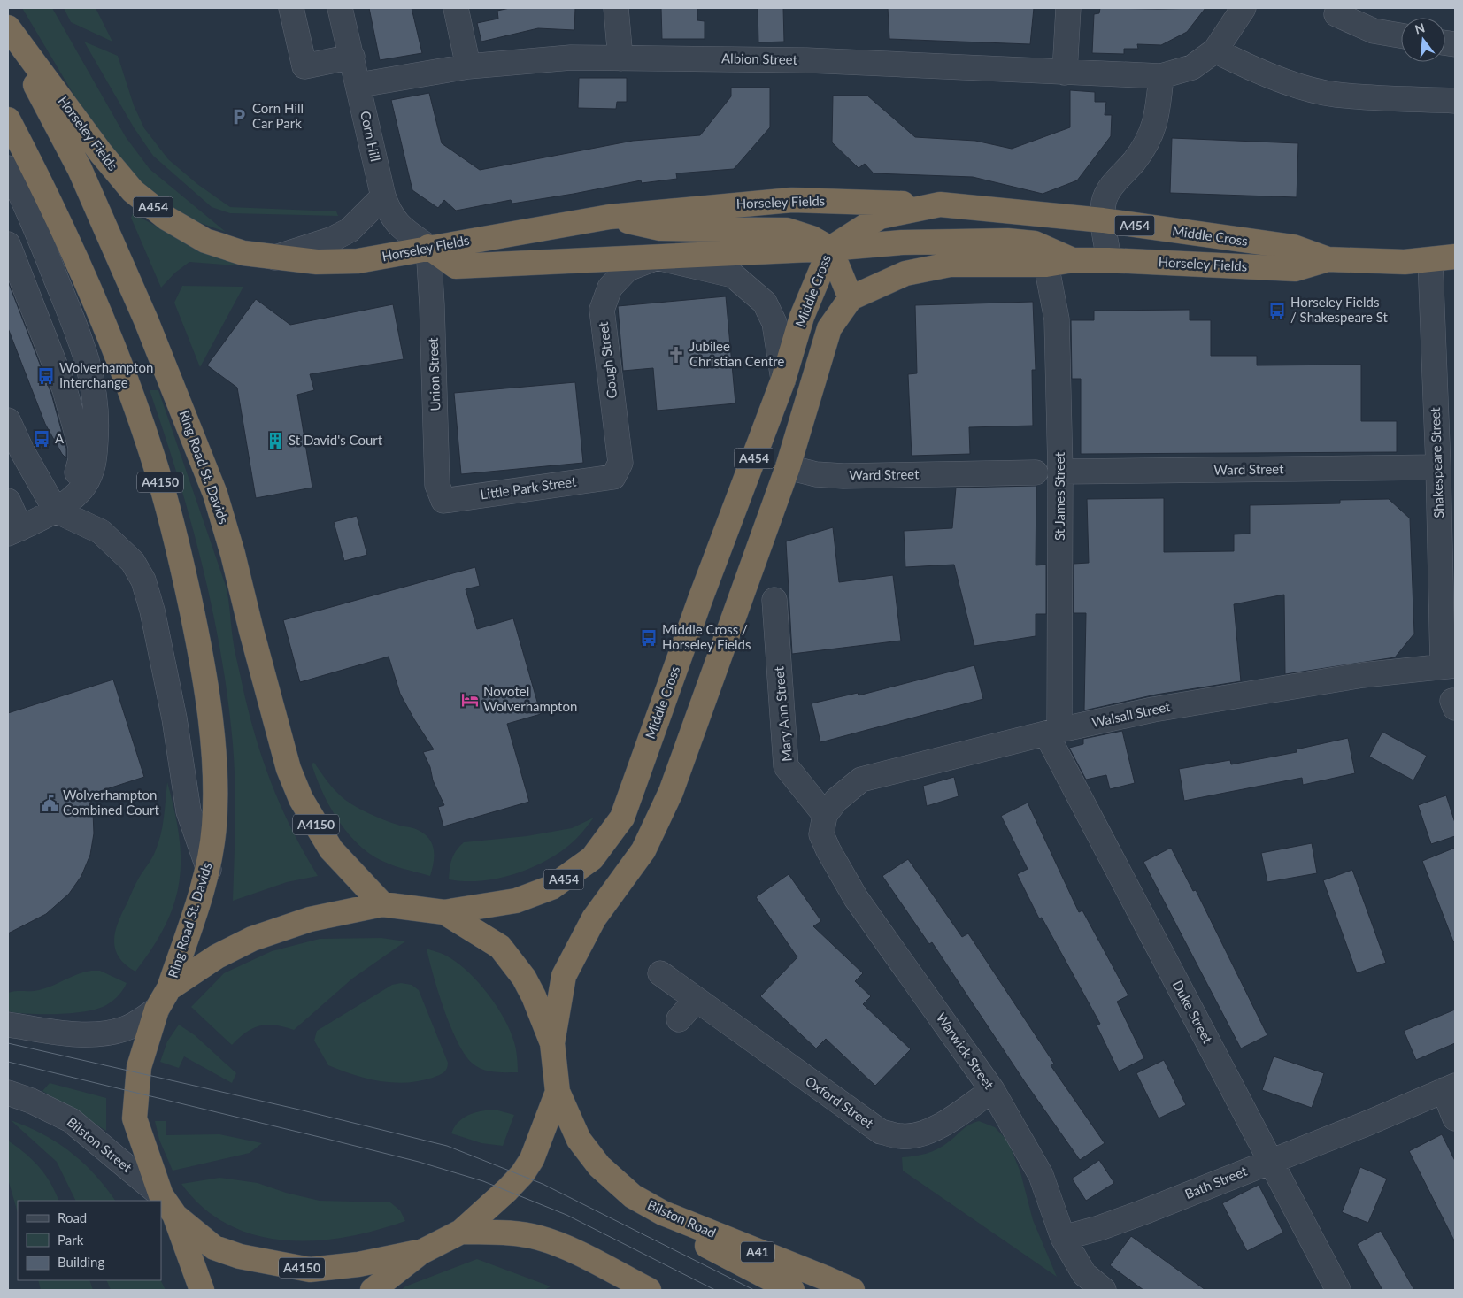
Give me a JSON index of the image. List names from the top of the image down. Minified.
{"streets":{"highway":["Horseley Fields","A454","Middle Cross","Ring Road St. Davids","A4150","Bilston Road","A41"],"street":["Albion Street","Corn Hill","Gough Street","Union Street","Shakespeare Street","Ward Street","Little Park Street","St James Street","Mary Ann Street","Walsall Street","Duke Street","Warwick Street","Oxford Street","Bilston Street","Bath Street"]},"crossings":[["Albion Street","Corn Hill"],["Horseley Fields","Corn Hill"],["Horseley Fields","A454"],["Horseley Fields","Middle Cross"],["Horseley Fields","Union Street"],["Horseley Fields","Shakespeare Street"],["Horseley Fields","Ring Road St. Davids"],["Horseley Fields","St James Street"],["Corn Hill","Union Street"],["A454","Ward Street"],["A454","A4150"],["Middle Cross","A4150"],["Gough Street","Little Park Street"],["Union Street","Little Park Street"],["Shakespeare Street","Ward Street"],["Shakespeare Street","Walsall Street"],["Ring Road St. Davids","A4150"],["Ward Street","St James Street"],["A4150","Bilston Street"],["A4150","Bilston Road"],["St James Street","Walsall Street"],["St James Street","Duke Street"],["Mary Ann Street","Walsall Street"],["Mary Ann Street","Warwick Street"],["Walsall Street","Duke Street"],["Walsall Street","Warwick Street"],["Duke Street","Bath Street"],["Warwick Street","Oxford Street"],["Warwick Street","Bath Street"]],"places":{"parking":["Corn Hill Car Park"],"bus stop":["Horseley Fields / Shakespeare St","Wolverhampton Interchange","A","Middle Cross / Horseley Fields"],"church":["Jubilee Christian Centre"],"building":["St David's Court"],"hotel":["Novotel Wolverhampton"],"public building":["Wolverhampton Combined Court"]},"legend":["Road","Park","Building"],"north":"top"}
